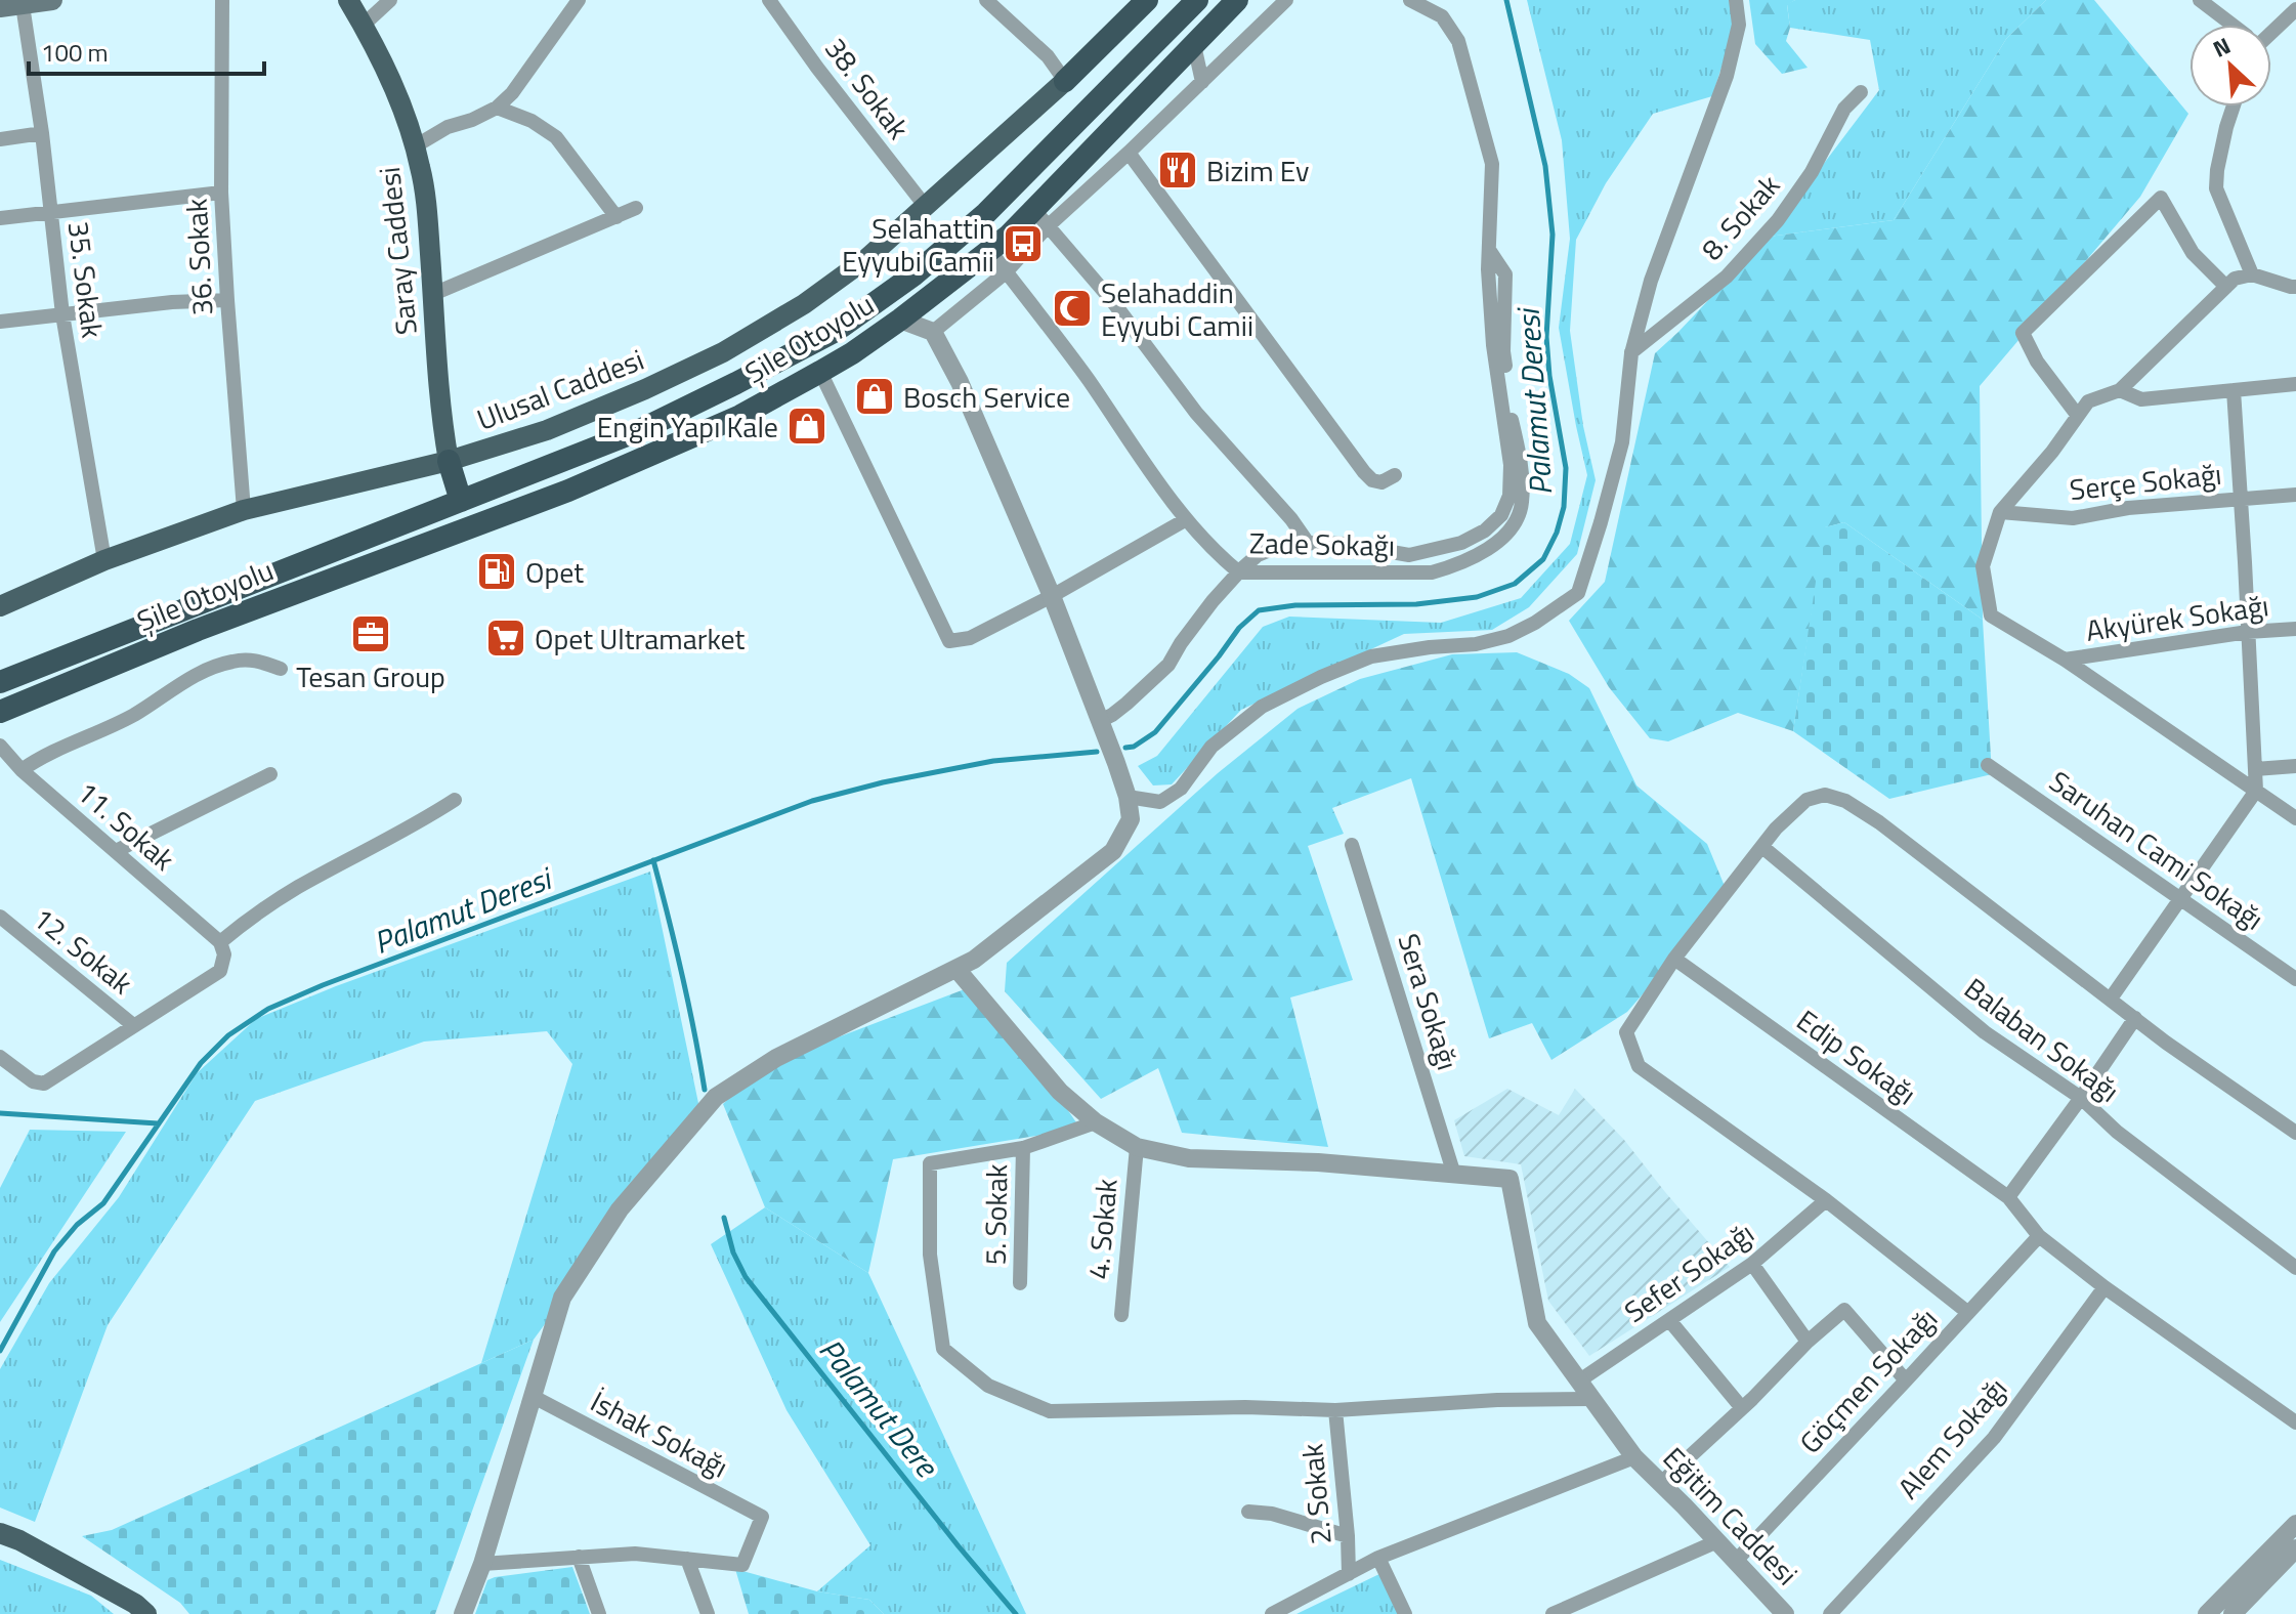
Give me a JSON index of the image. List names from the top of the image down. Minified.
{"streets":{"highway":["Şile Otoyolu"],"main road":["Saray Caddesi","Ulusal Caddesi"],"street":["38. Sokak","8. Sokak","36. Sokak","35. Sokak","Serçe Sokağı","Zade Sokağı","Akyürek Sokağı","11. Sokak","Saruhan Cami Sokağı","12. Sokak","Sera Sokağı","Balaban Sokağı","Edip Sokağı","5. Sokak","4. Sokak","Sefer Sokağı","Göçmen Sokağı","İshak Sokağı","Alem Sokağı","2. Sokak","Eğitim Caddesi"]},"crossings":[["38. Sokak","Ulusal Caddesi"],["Saray Caddesi","Ulusal Caddesi"],["36. Sokak","Ulusal Caddesi"],["35. Sokak","Ulusal Caddesi"],["Şile Otoyolu","Zade Sokağı"],["Sera Sokağı","Eğitim Caddesi"],["Edip Sokağı","Göçmen Sokağı"],["Edip Sokağı","Alem Sokağı"],["Sefer Sokağı","Eğitim Caddesi"],["Göçmen Sokağı","Eğitim Caddesi"]],"water":["Palamut Deresi","Palamut Dere"],"places":{"restaurant":["Bizim Ev"],"bus stop":["Selahattin Eyyubi Camii"],"mosque":["Selahaddin Eyyubi Camii"],"shop":["Bosch Service","Engin Yapı Kale"],"fuel station":["Opet"],"office":["Tesan Group"],"supermarket":["Opet Ultramarket"]},"scale_bar":"100 m","north":"top left"}
